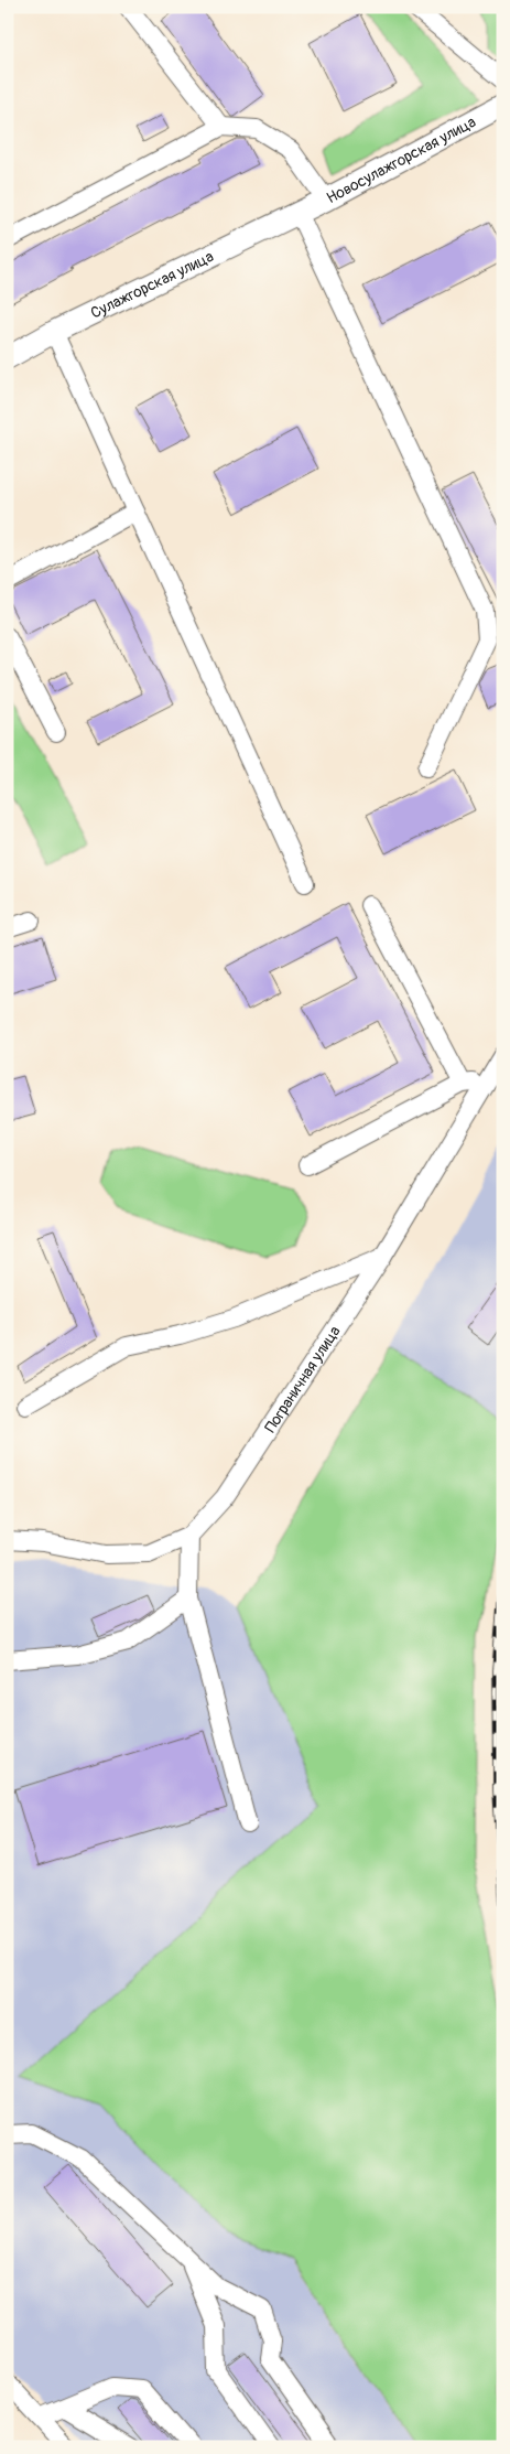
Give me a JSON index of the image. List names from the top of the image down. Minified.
{"streets":{"main road":["Новосулажгорская улица","Сулажгорская улица"],"street":["Пограничная улица"]},"crossings":[["Новосулажгорская улица","Сулажгорская улица"]]}
